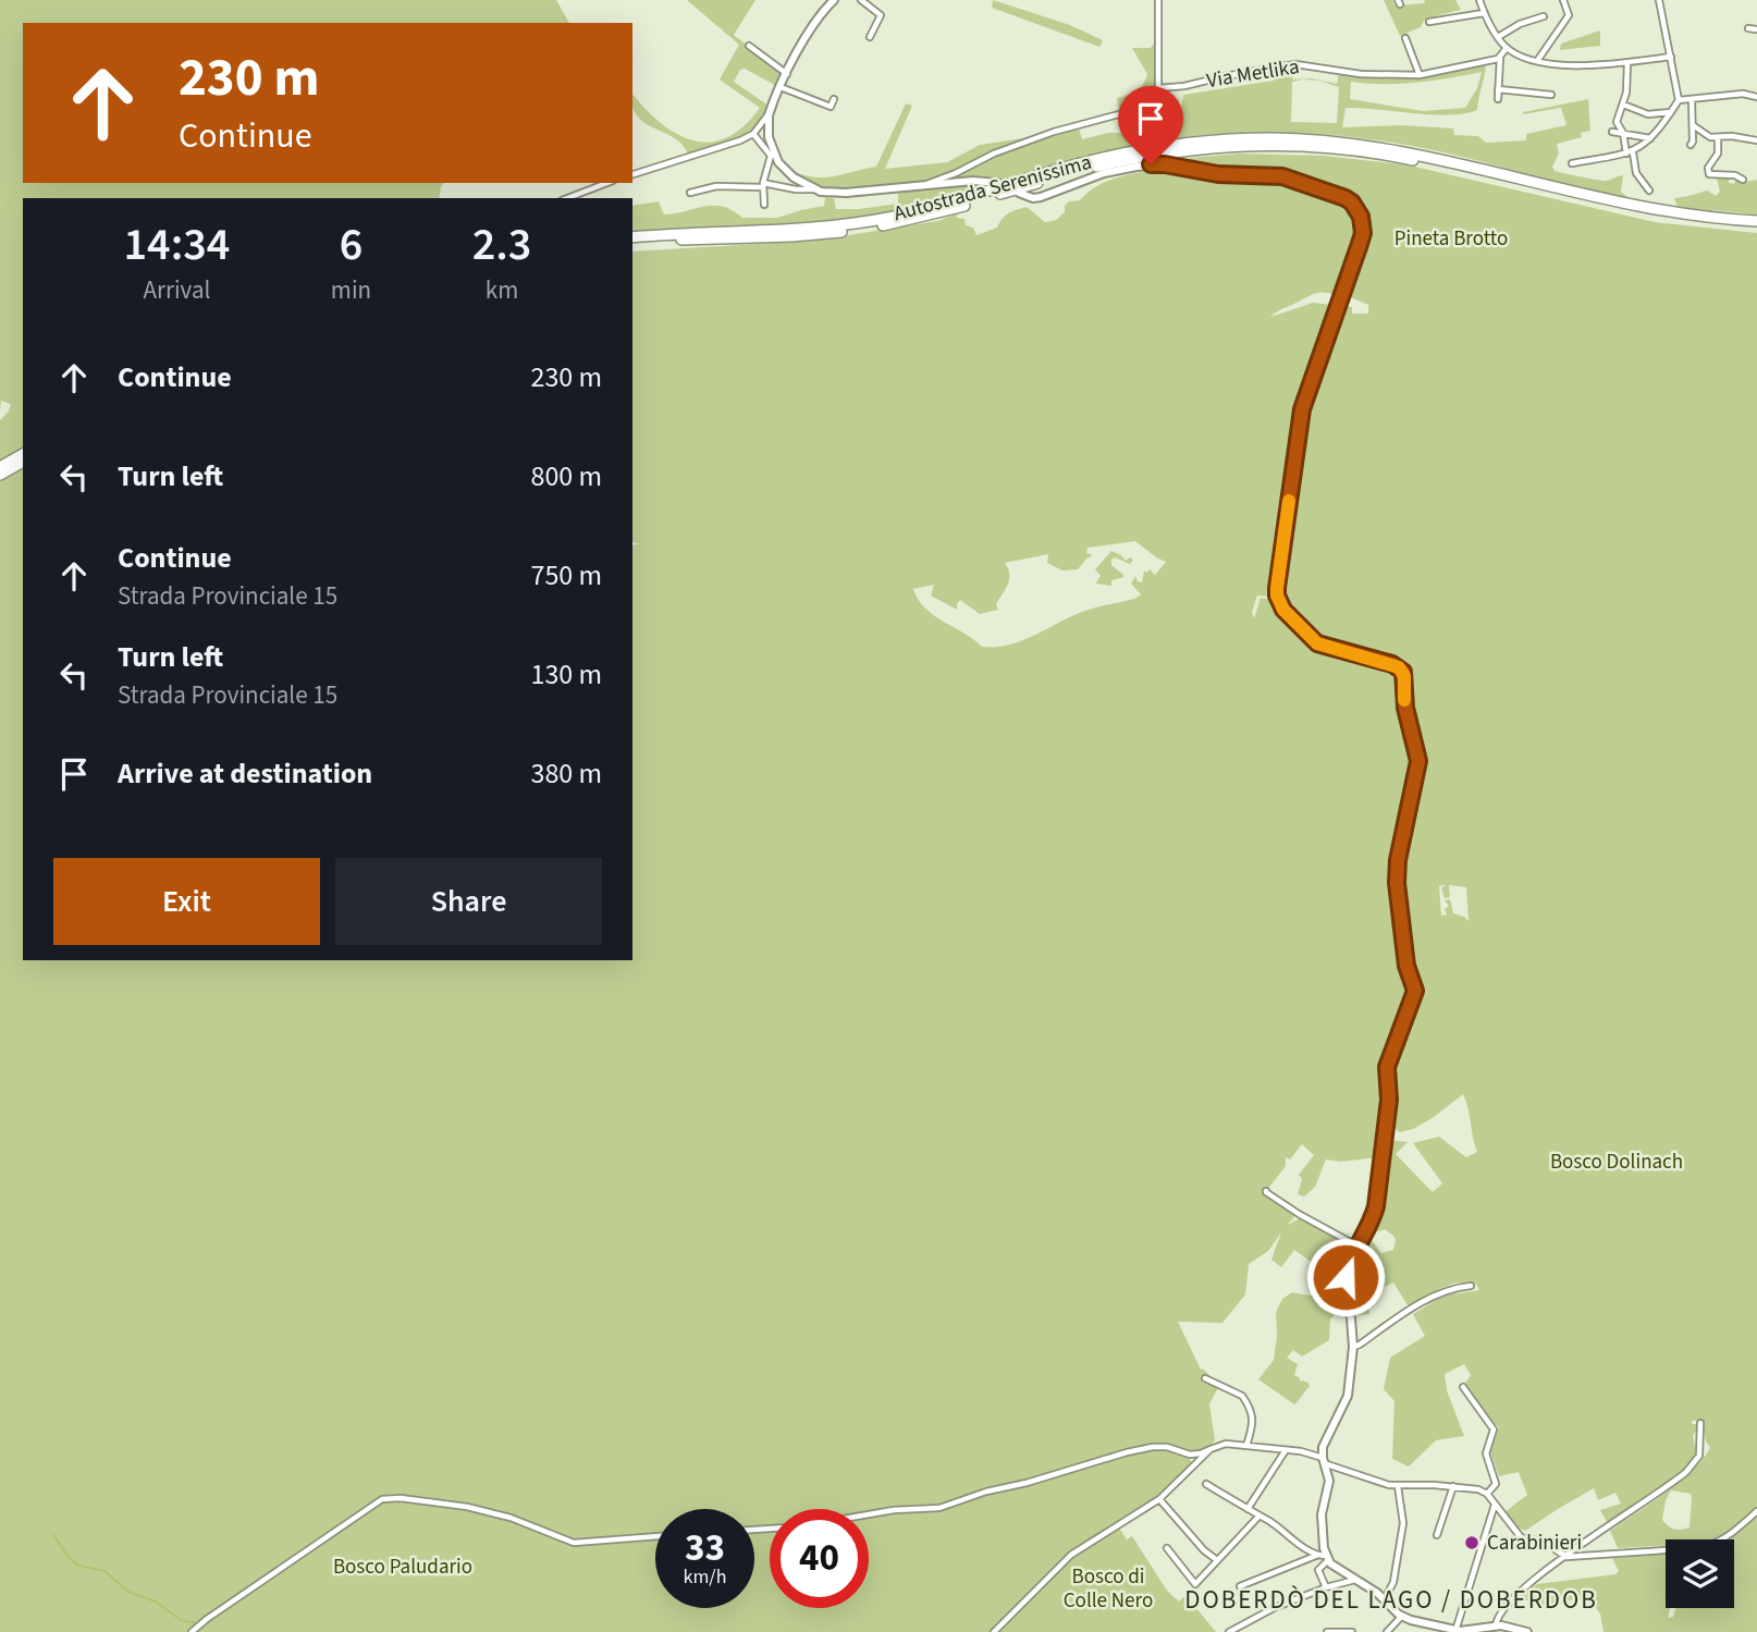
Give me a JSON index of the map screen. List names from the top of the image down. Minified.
{"streets":{"highway":["Autostrada Serenissima"],"street":["Via Metlika"]},"districts":["DOBERDÒ DEL LAGO / DOBERDOB"],"parks":["Pineta Brotto","Bosco Dolinach","Bosco Paludario","Bosco di Colle Nero"],"places":["Carabinieri"],"page":{"turn":["230 m","Continue"],"eta":["14:34","Arrival","6","min","2.3","km"],"list":[{"name":"Continue","value":"230 m"},{"name":"Turn left","value":"800 m"},{"name":"Continue","note":"Strada Provinciale 15","value":"750 m"},{"name":"Turn left","note":"Strada Provinciale 15","value":"130 m"},{"name":"Arrive at destination","value":"380 m"}],"buttons":["Exit","Share"],"speed":"33 km/h","limit":"40"}}
